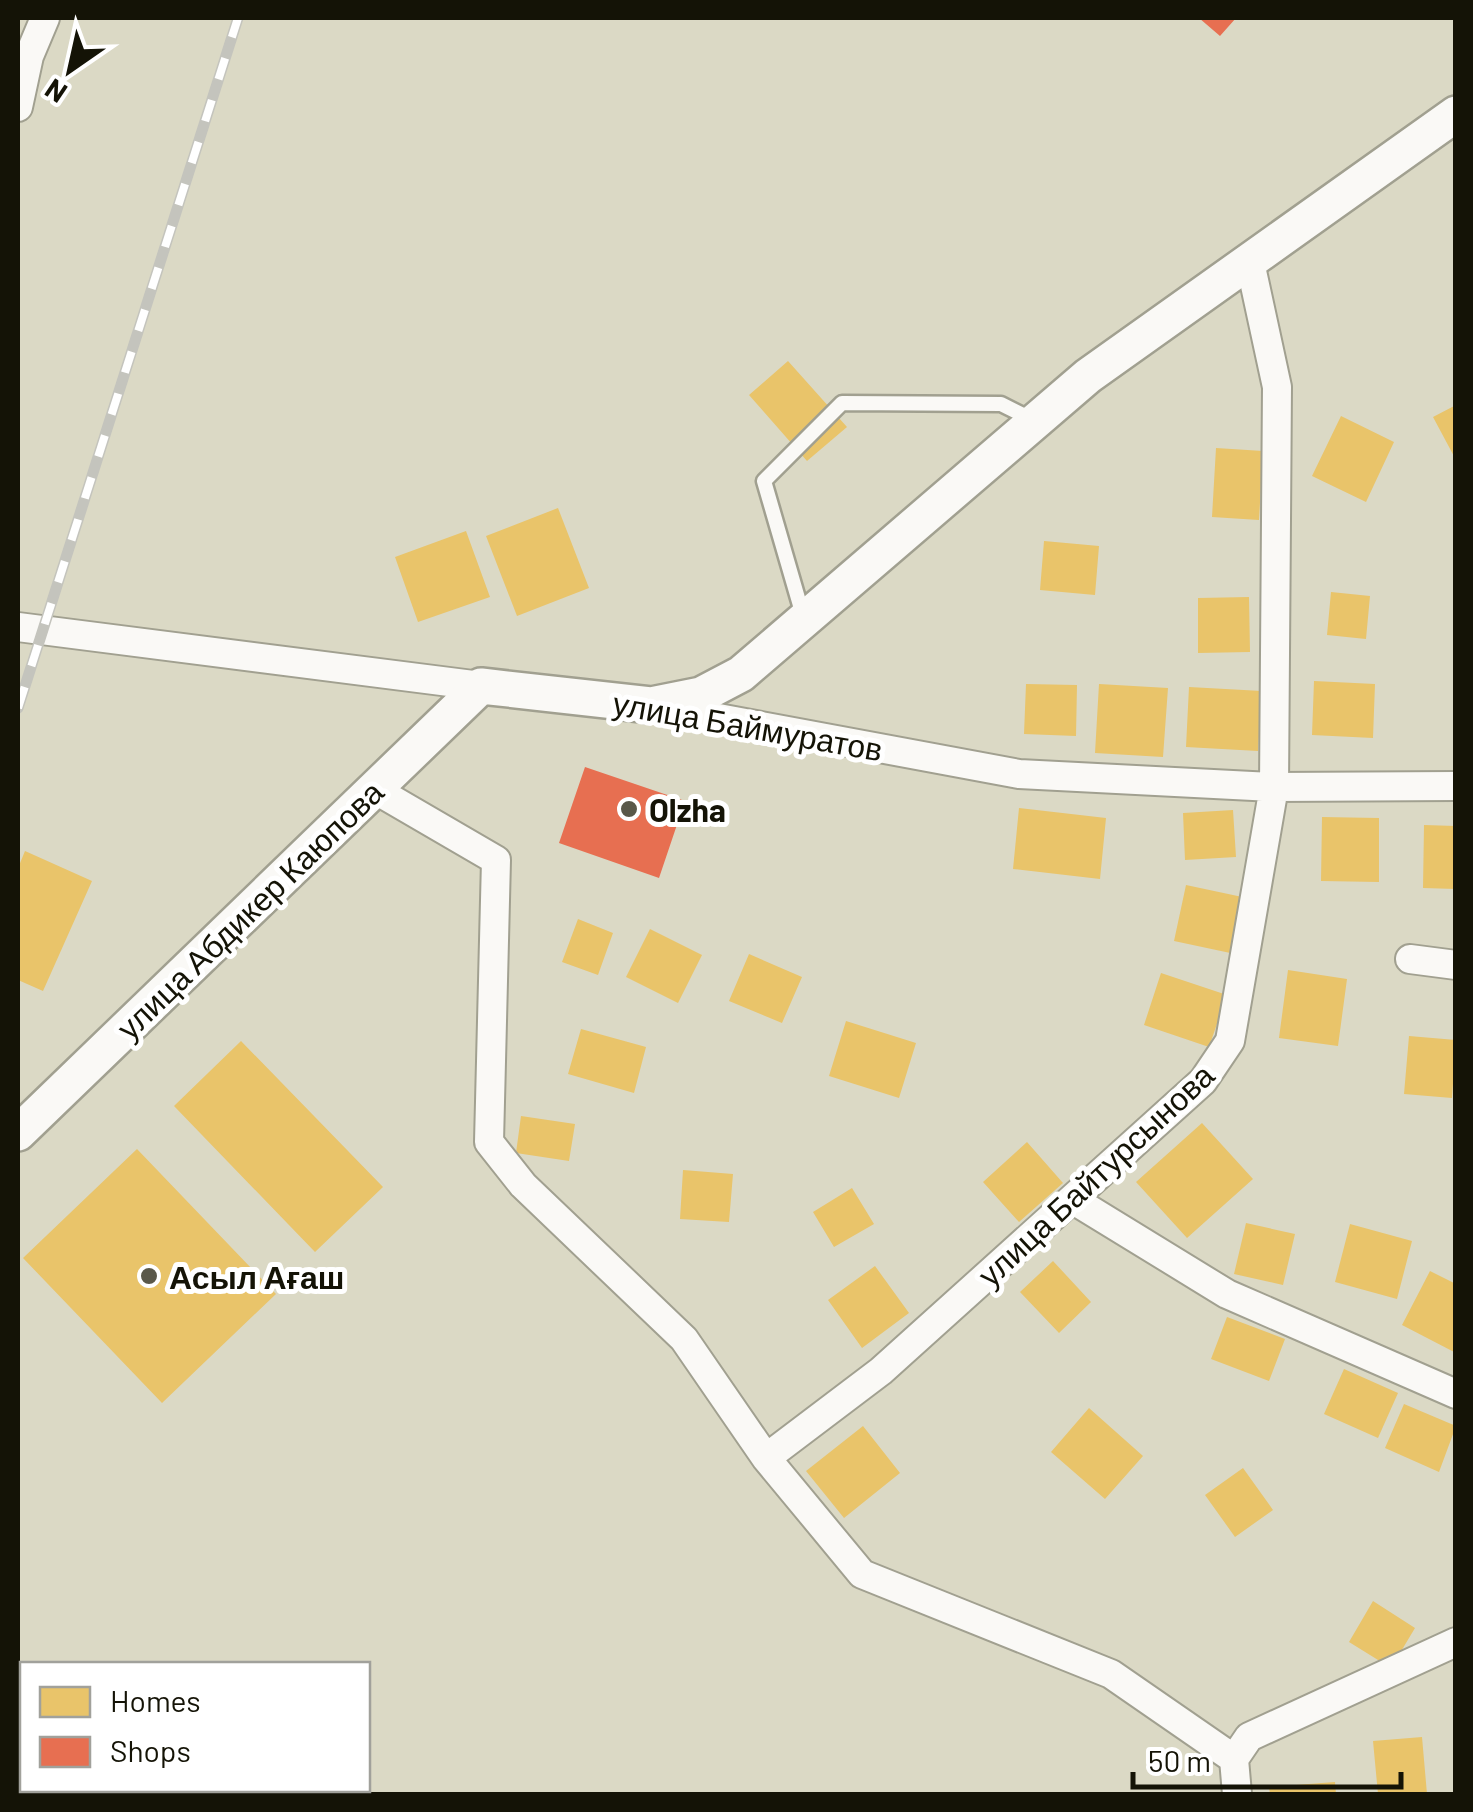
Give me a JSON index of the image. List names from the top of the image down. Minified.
{"streets":{"street":["улица Баймуратов","улица Абдикер Каюпова","улица Байтурсынова"]},"crossings":[["улица Баймуратов","улица Абдикер Каюпова"],["улица Баймуратов","улица Байтурсынова"]],"places":["Olzha","Асыл Ағаш"],"legend":["Homes","Shops"],"scale_bar":"50 m","north":"bottom left"}
